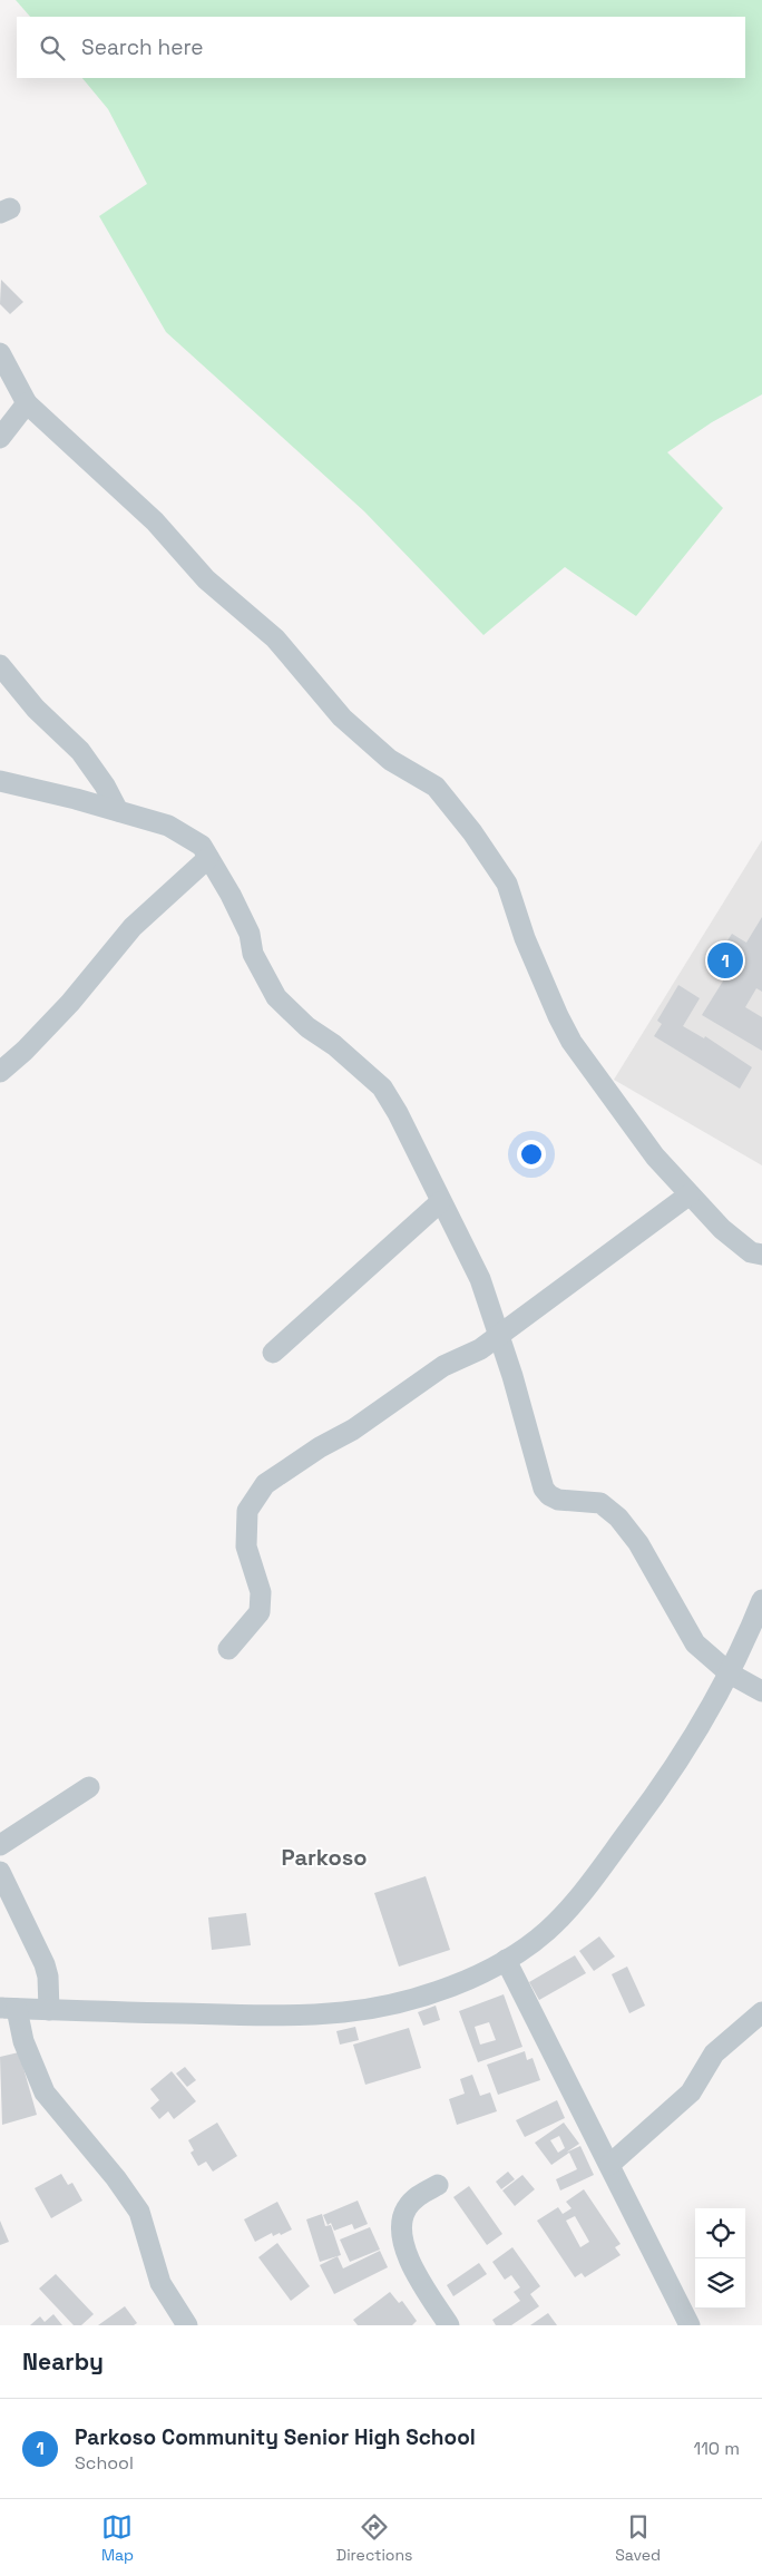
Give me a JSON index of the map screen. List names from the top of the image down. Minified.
{"districts":["Parkoso"],"page":{"search":"Search here","pins":"1","heading":"Nearby","list":[{"mark":"1","name":"Parkoso Community Senior High School","note":"School","value":"110 m"}],"nav":["Map","Directions","Saved"]}}
